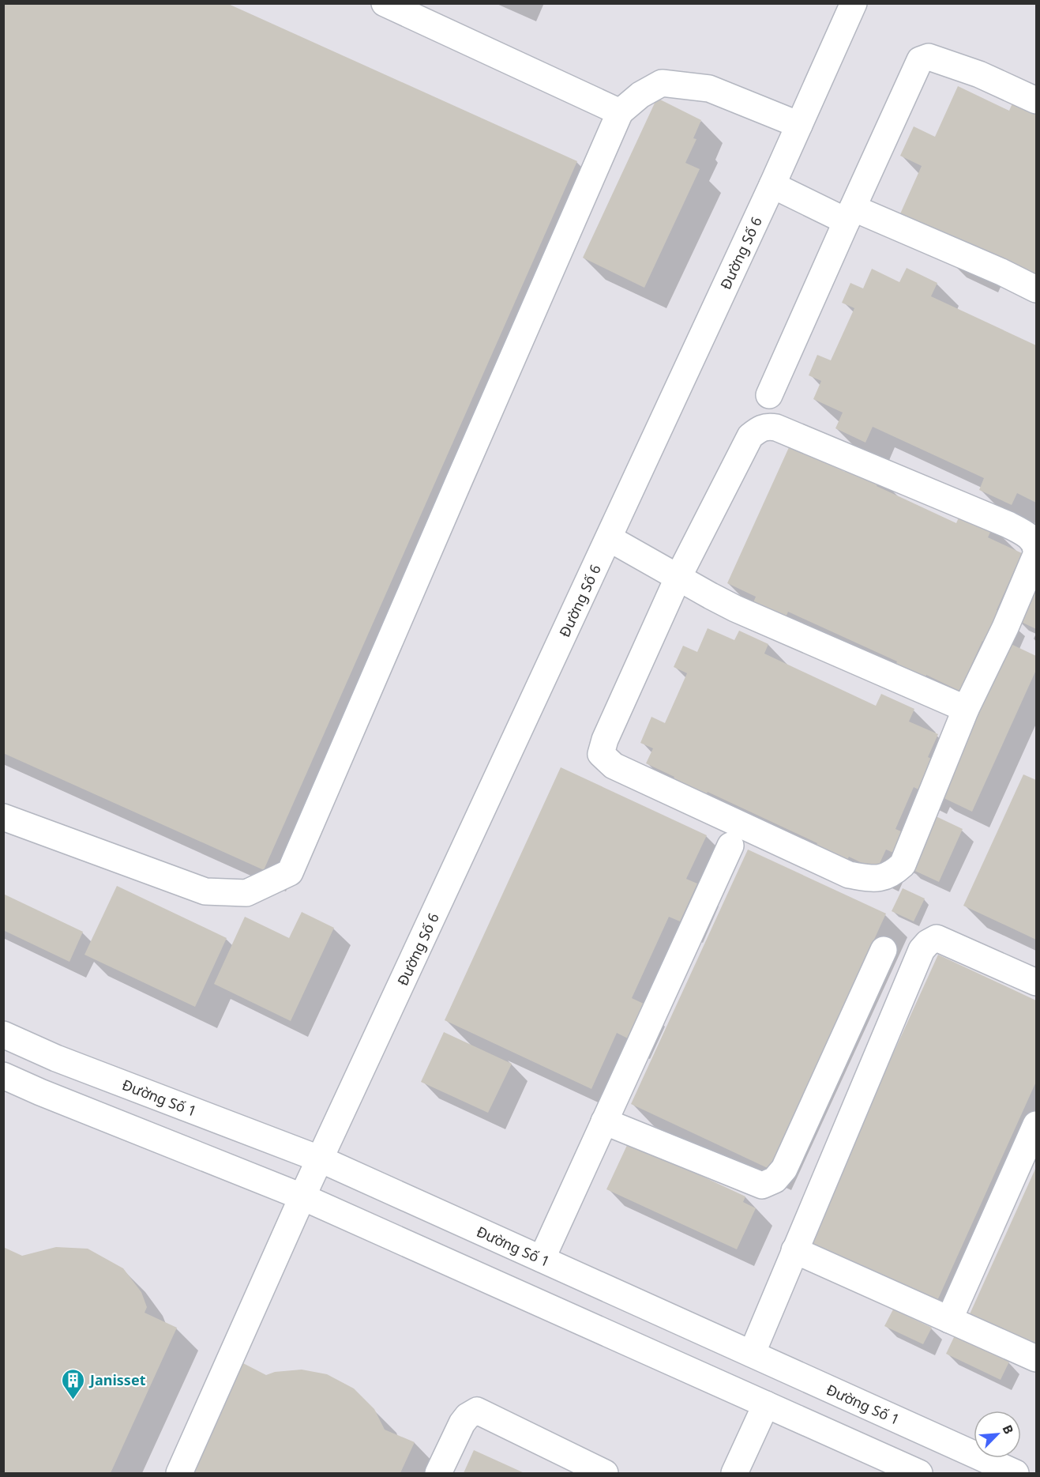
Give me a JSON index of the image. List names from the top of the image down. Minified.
{"streets":{"street":["Đường Số 6","Đường Số 1"]},"crossings":[["Đường Số 6","Đường Số 1"]],"places":{"building":["Janisset"]},"north":"top right"}
